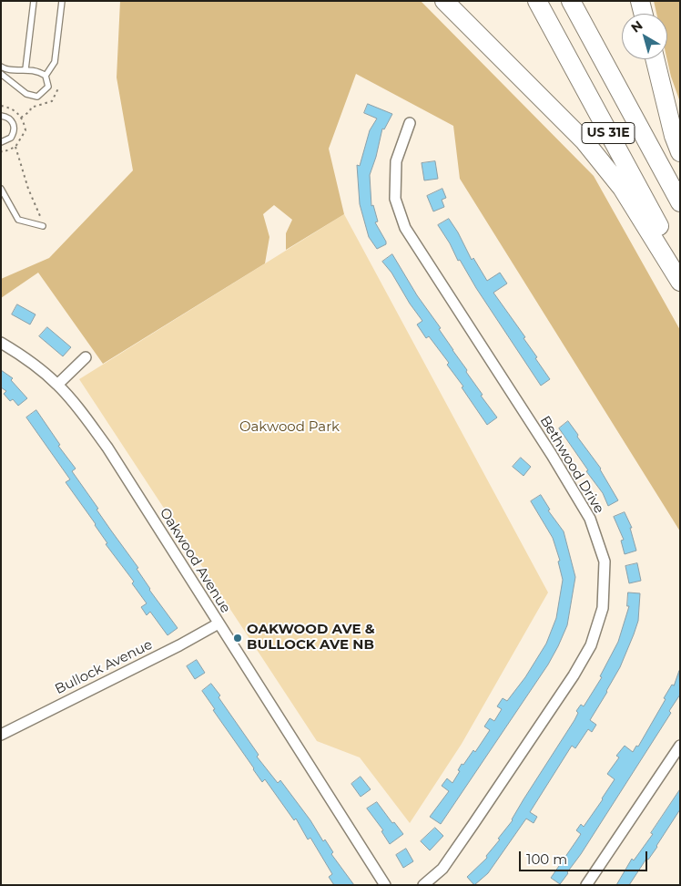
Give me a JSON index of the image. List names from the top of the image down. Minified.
{"streets":{"highway":["US 31E"],"street":["Bethwood Drive","Oakwood Avenue","Bullock Avenue"]},"crossings":[["Oakwood Avenue","Bullock Avenue"]],"parks":["Oakwood Park"],"places":["OAKWOOD AVE & BULLOCK AVE NB"],"scale_bar":"100 m","north":"top left"}
